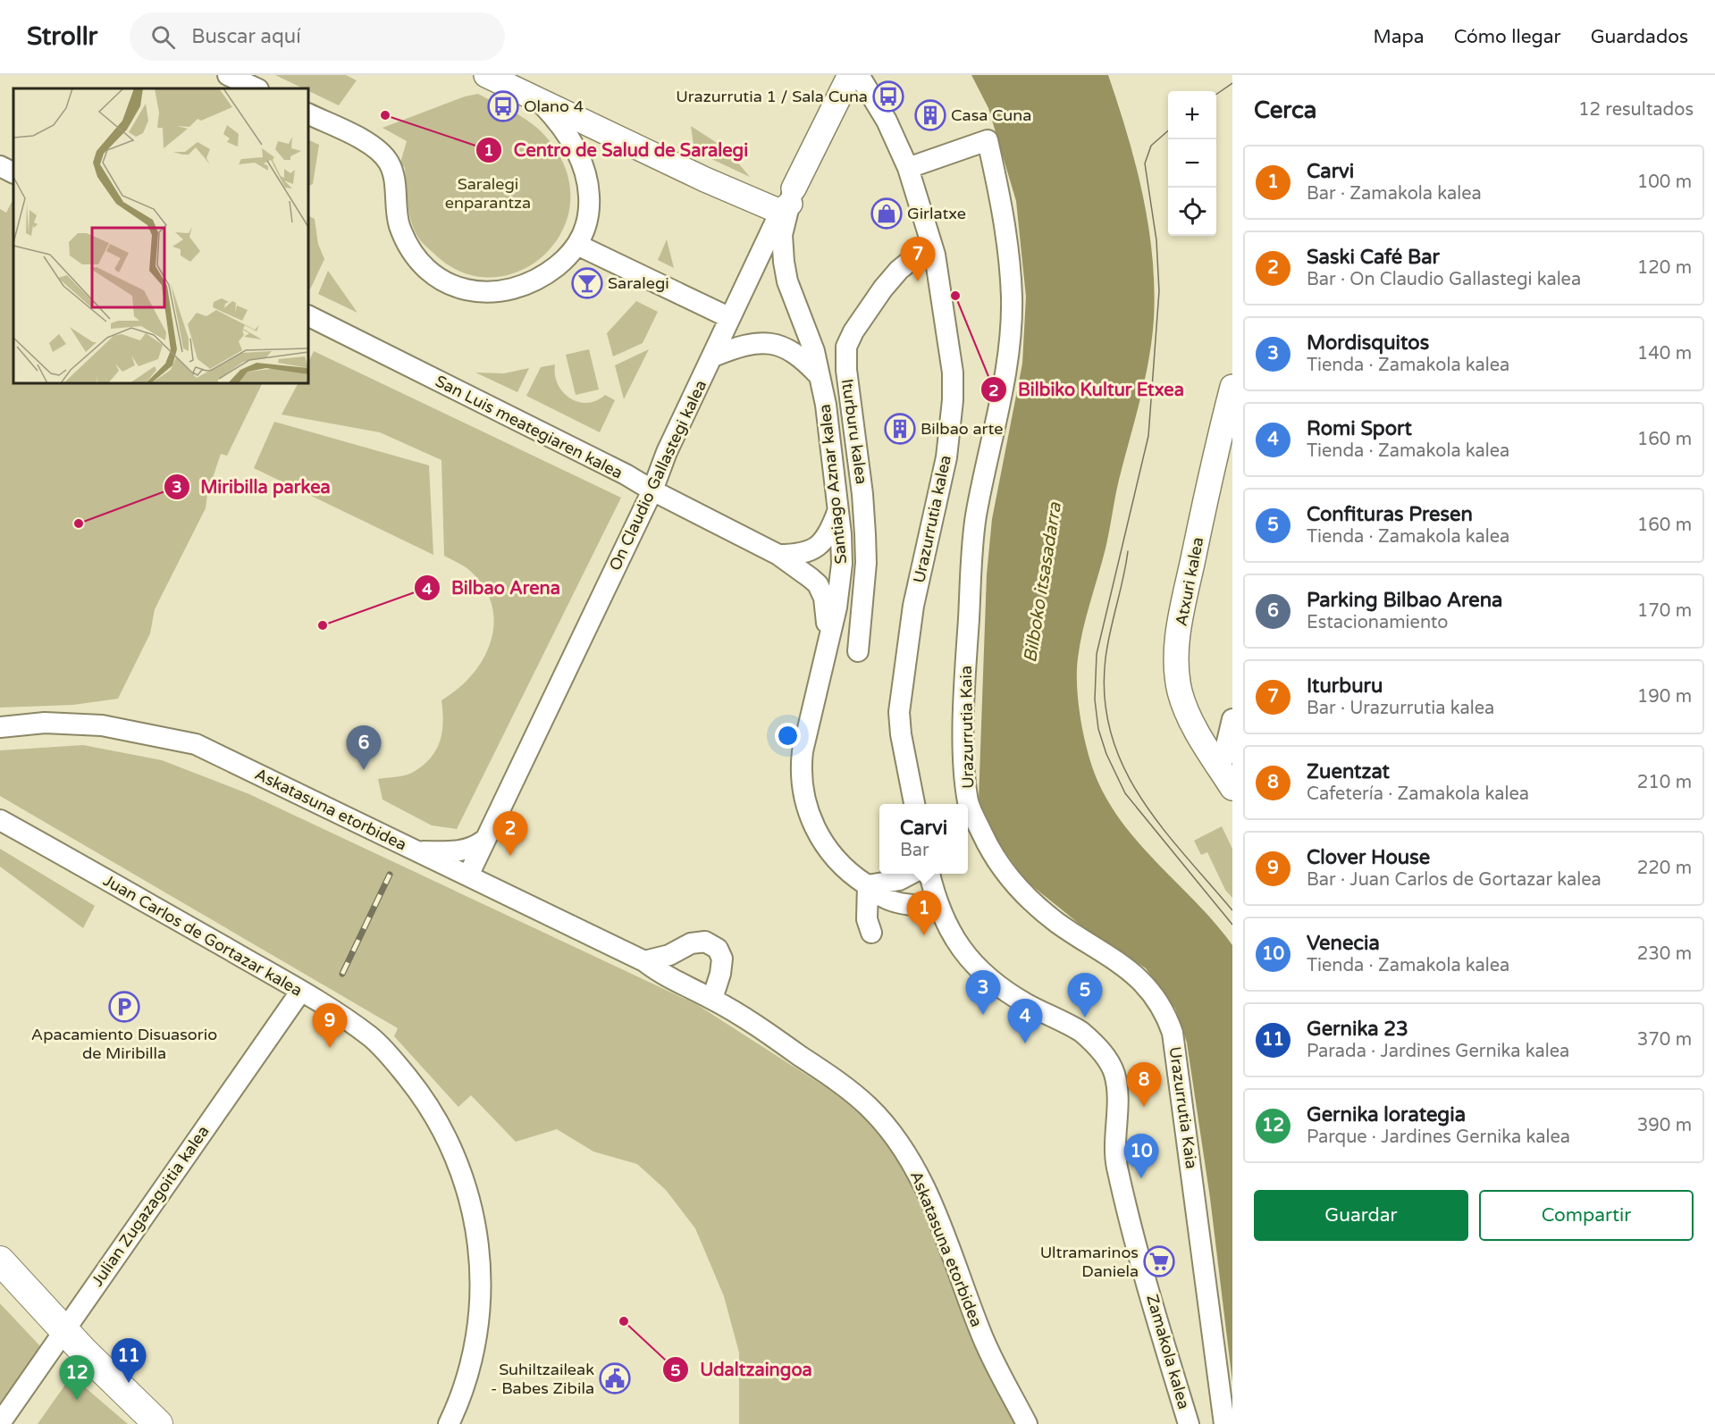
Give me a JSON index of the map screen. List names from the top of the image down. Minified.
{"streets":{"street":["San Luis meategiaren kalea","Iturburu kalea","On Claudio Gallastegi kalea","Santiago Aznar kalea","Urazurrutia kalea","Atxuri kalea","Urazurrutia Kaia","Askatasuna etorbidea","Juan Carlos de Gortazar kalea","Julian Zugazagoitia kalea","Zamakola kalea"]},"crossings":[["San Luis meategiaren kalea","On Claudio Gallastegi kalea"],["San Luis meategiaren kalea","Santiago Aznar kalea"],["Iturburu kalea","Urazurrutia kalea"],["On Claudio Gallastegi kalea","Santiago Aznar kalea"],["On Claudio Gallastegi kalea","Askatasuna etorbidea"],["Santiago Aznar kalea","Zamakola kalea"],["Urazurrutia kalea","Urazurrutia Kaia"],["Juan Carlos de Gortazar kalea","Julian Zugazagoitia kalea"]],"water":["Bilboko itsasadarra"],"parks":["Saralegi enparantza"],"places":{"bus stop":["Urazurrutia 1 / Sala Cuna","Olano 4"],"other":["Centro de Salud de Saralegi","Bilbiko Kultur Etxea","Miribilla parkea","Bilbao Arena","Udaltzaingoa"],"building":["Casa Cuna","Bilbao arte"],"shop":["Girlatxe"],"bar":["Saralegi"],"parking":["Apacamiento Disuasorio de Miribilla"],"supermarket":["Ultramarinos Daniela"],"public building":["Suhiltzaileak - Babes Zibila"]},"page":{"header":"Strollr","search":"Buscar aquí","nav":["Mapa","Cómo llegar","Guardados"],"heading":["Cerca","12 resultados"],"map_buttons":["+","−"],"list":[{"mark":"1","name":"Carvi","note":"Bar · Zamakola kalea","value":"100 m"},{"mark":"2","name":"Saski Café Bar","note":"Bar · On Claudio Gallastegi kalea","value":"120 m"},{"mark":"3","name":"Mordisquitos","note":"Tienda · Zamakola kalea","value":"140 m"},{"mark":"4","name":"Romi Sport","note":"Tienda · Zamakola kalea","value":"160 m"},{"mark":"5","name":"Confituras Presen","note":"Tienda · Zamakola kalea","value":"160 m"},{"mark":"6","name":"Parking Bilbao Arena","note":"Estacionamiento","value":"170 m"},{"mark":"7","name":"Iturburu","note":"Bar · Urazurrutia kalea","value":"190 m"},{"mark":"8","name":"Zuentzat","note":"Cafetería · Zamakola kalea","value":"210 m"},{"mark":"9","name":"Clover House","note":"Bar · Juan Carlos de Gortazar kalea","value":"220 m"},{"mark":"10","name":"Venecia","note":"Tienda · Zamakola kalea","value":"230 m"},{"mark":"11","name":"Gernika 23","note":"Parada · Jardines Gernika kalea","value":"370 m"},{"mark":"12","name":"Gernika lorategia","note":"Parque · Jardines Gernika kalea","value":"390 m"}],"pins":["7","6","2","1","3","5","4","9","8","10","11","12"],"popup":["Carvi","Bar"],"buttons":["Guardar","Compartir"]}}
